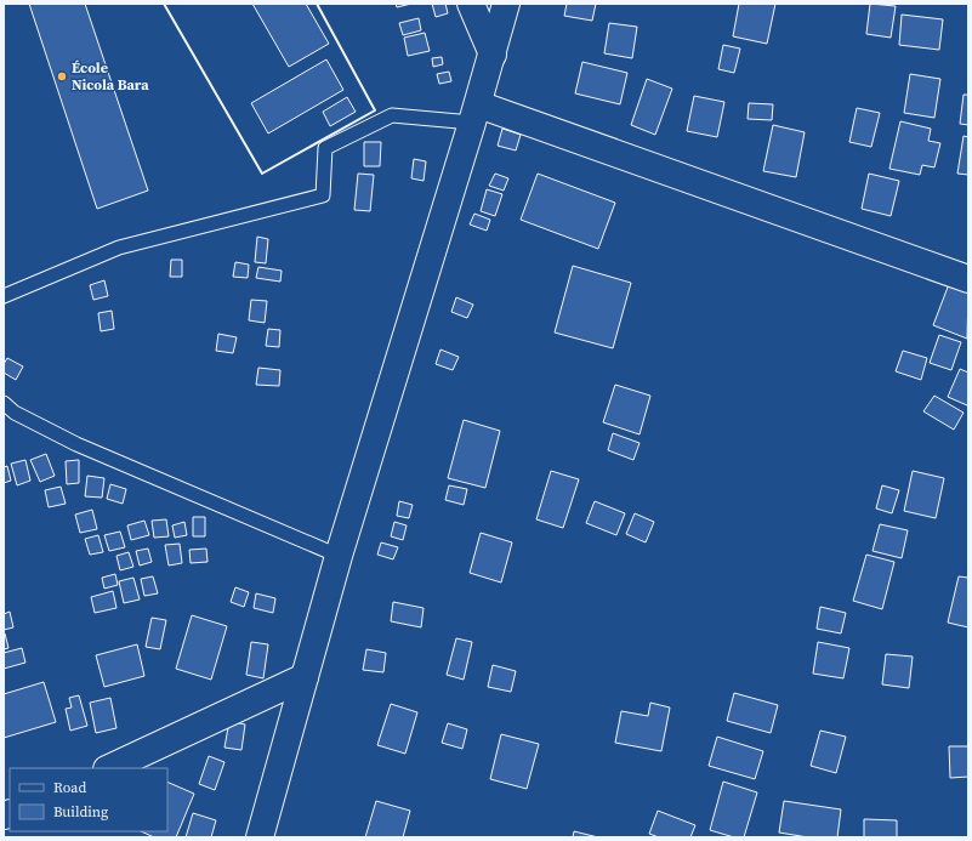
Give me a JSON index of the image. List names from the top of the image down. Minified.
{"places":["École Nicola Bara"],"legend":["Road","Building"]}
